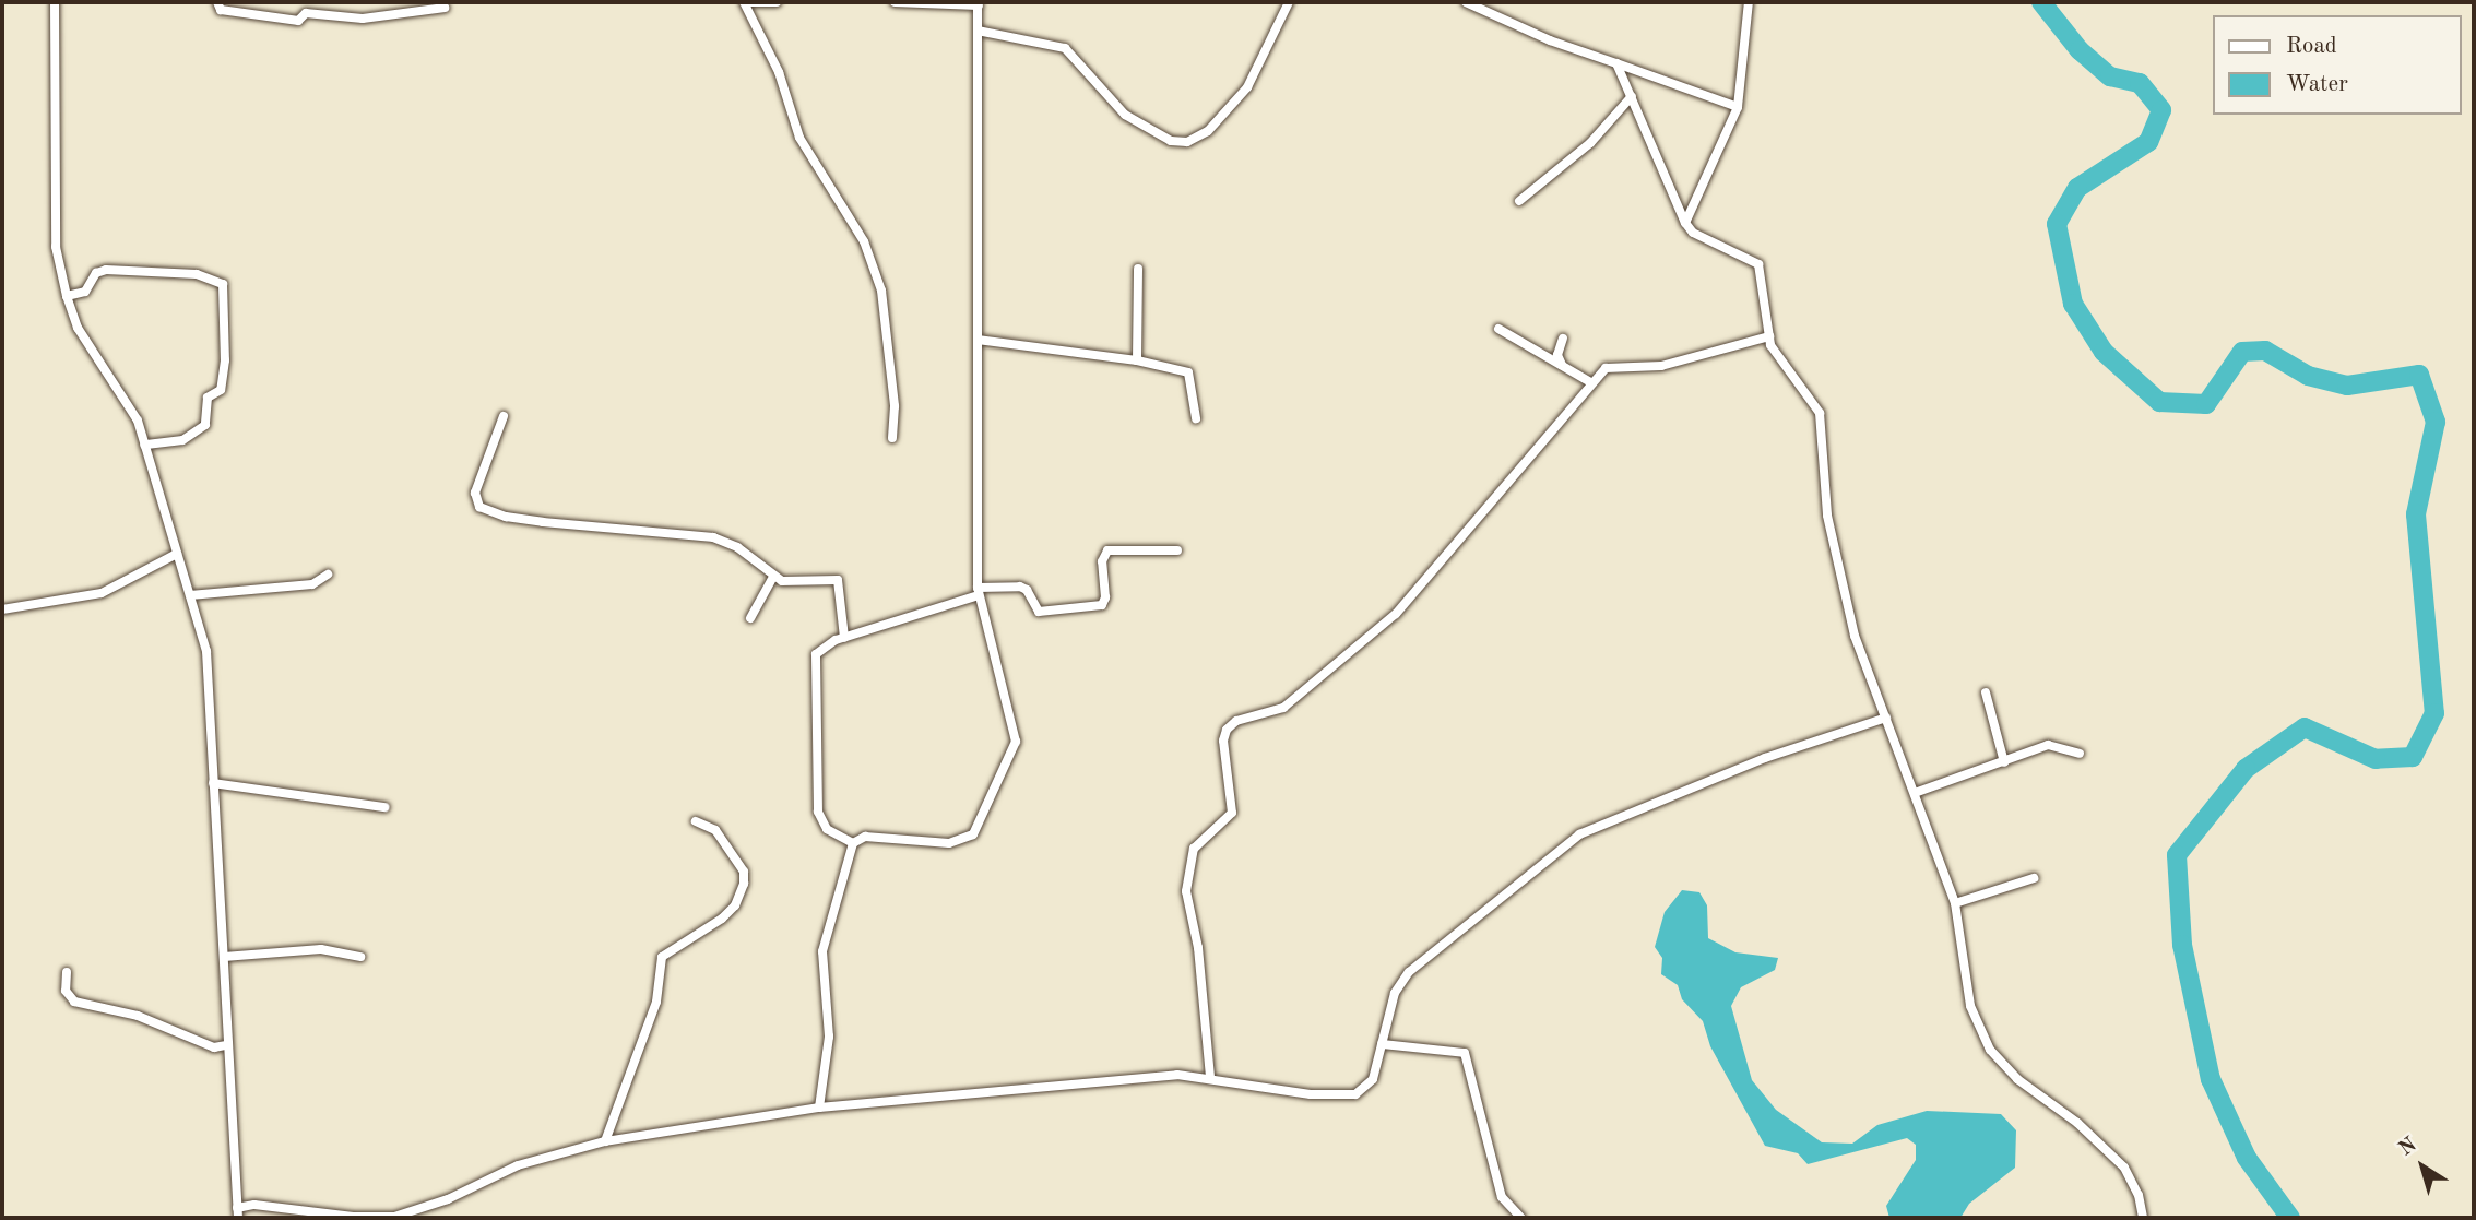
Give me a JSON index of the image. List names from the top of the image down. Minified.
{"legend":["Road","Water"],"north":"top left"}
